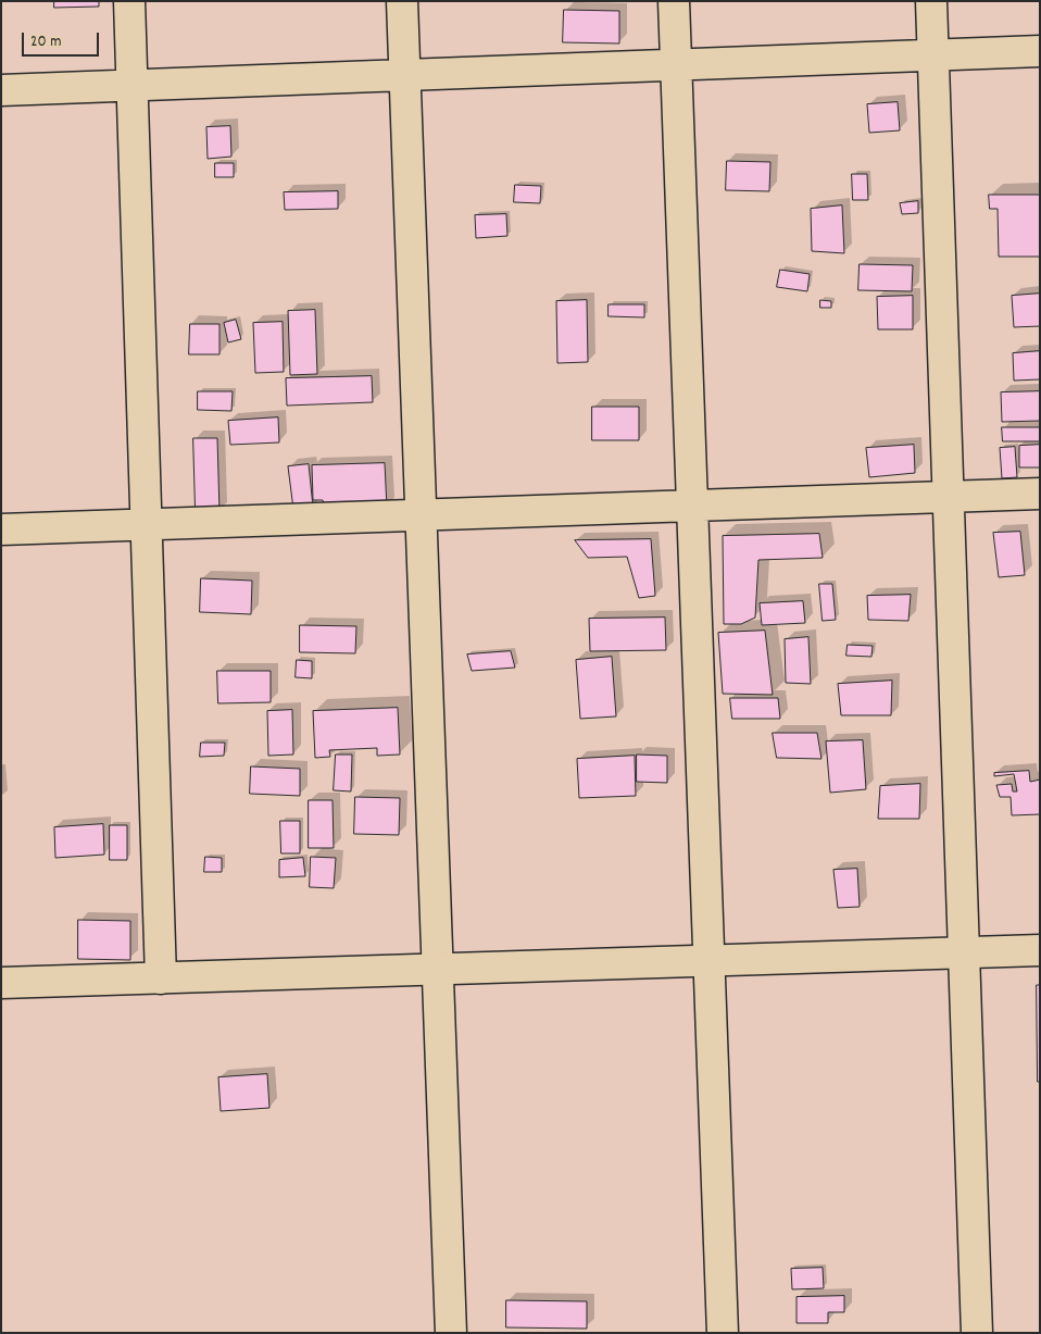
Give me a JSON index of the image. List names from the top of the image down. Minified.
{"scale_bar":"20 m"}
